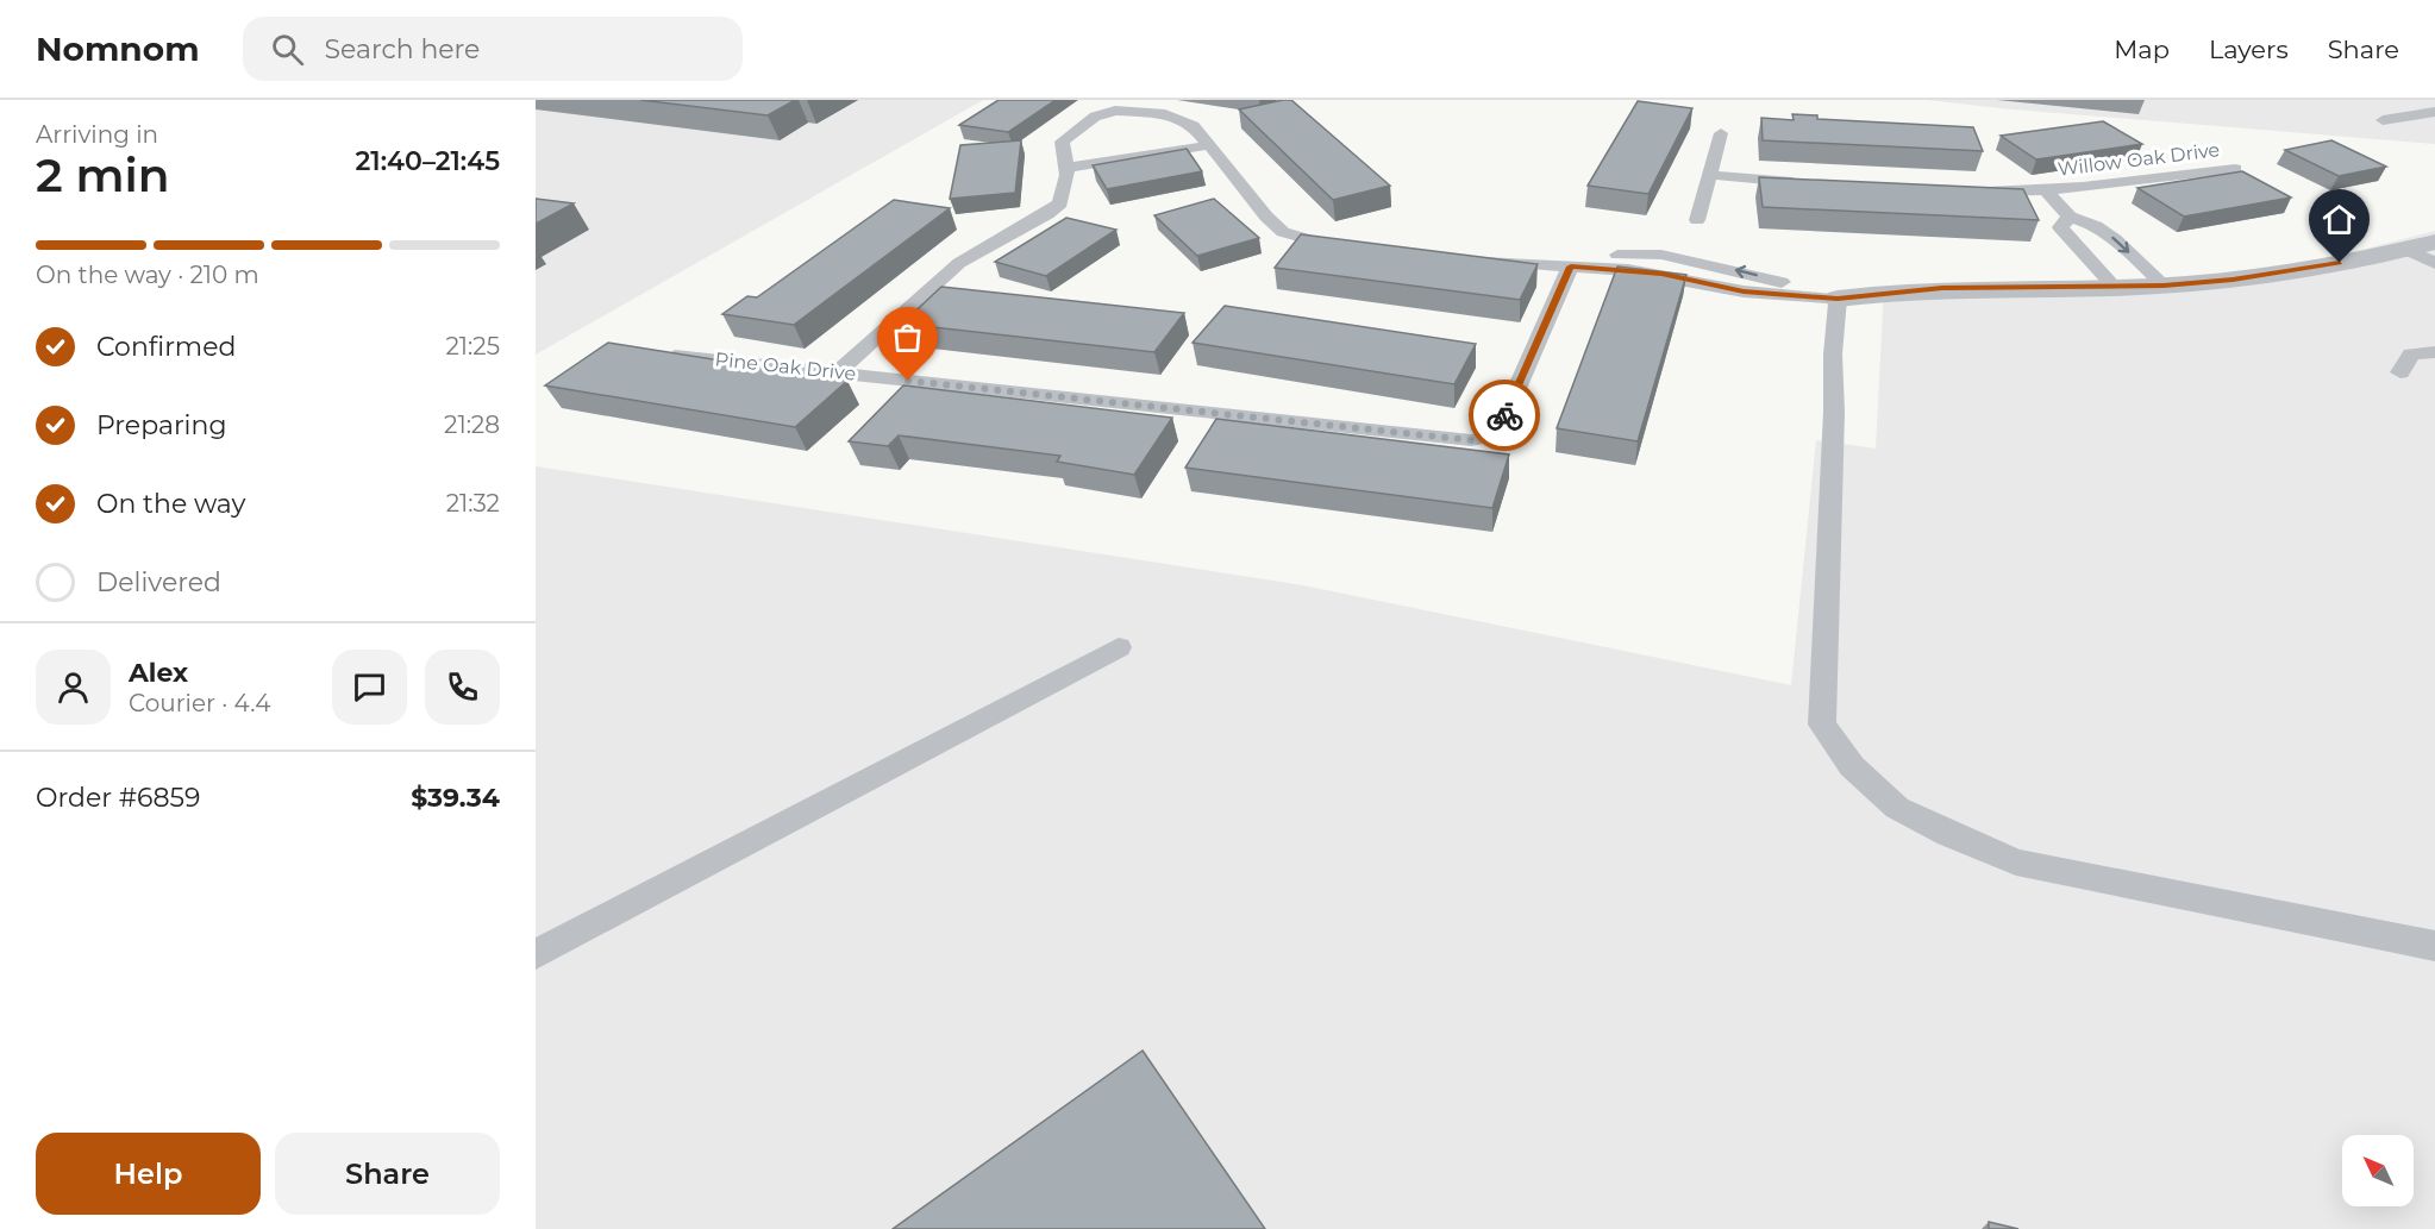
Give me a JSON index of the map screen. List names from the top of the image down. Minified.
{"streets":{"lane":["Willow Oak Drive","Pine Oak Drive"]},"north":"top left","page":{"header":"Nomnom","search":"Search here","nav":["Map","Layers","Share"],"heading":["2 min","Arriving in","21:40–21:45"],"panel":["Alex","Courier · 4.4","Order #6859","$39.34"],"bar":"On the way · 210 m","list":[["Confirmed","21:25"],["Preparing","21:28"],["On the way","21:32"],"Delivered"],"buttons":["Help","Share"]}}
